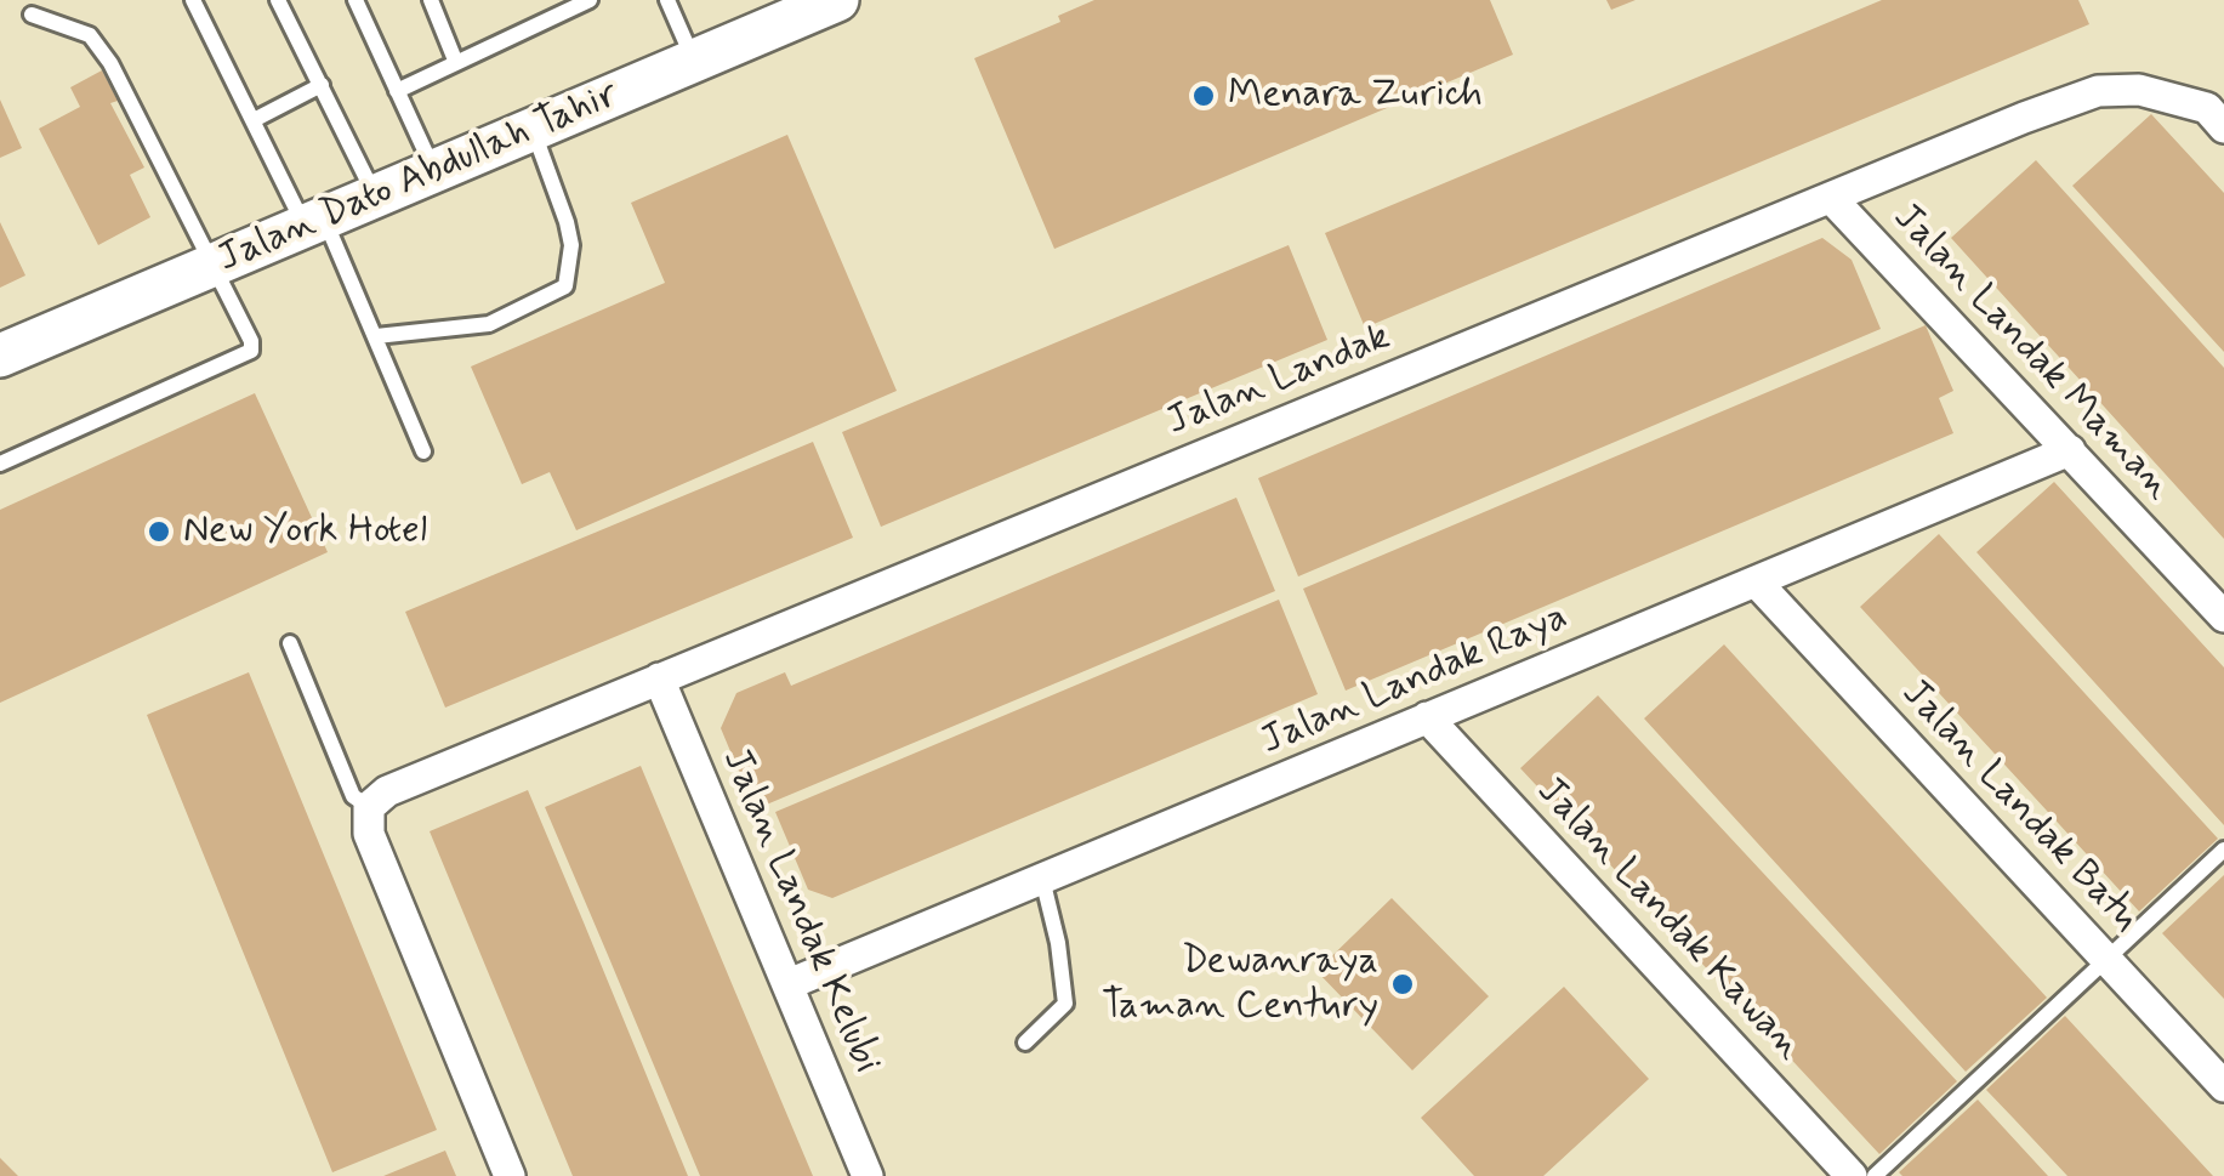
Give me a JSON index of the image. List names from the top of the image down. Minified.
{"streets":{"street":["Jalan Dato Abdullah Tahir","Jalan Landak Maman","Jalan Landak","Jalan Landak Raya","Jalan Landak Batu","Jalan Landak Kelubi","Jalan Landak Kawan"]},"crossings":[["Jalan Landak Maman","Jalan Landak"],["Jalan Landak Maman","Jalan Landak Raya"],["Jalan Landak","Jalan Landak Kelubi"],["Jalan Landak Raya","Jalan Landak Batu"],["Jalan Landak Raya","Jalan Landak Kelubi"],["Jalan Landak Raya","Jalan Landak Kawan"]],"places":["Menara Zurich","New York Hotel","Dewanraya Taman Century"]}
